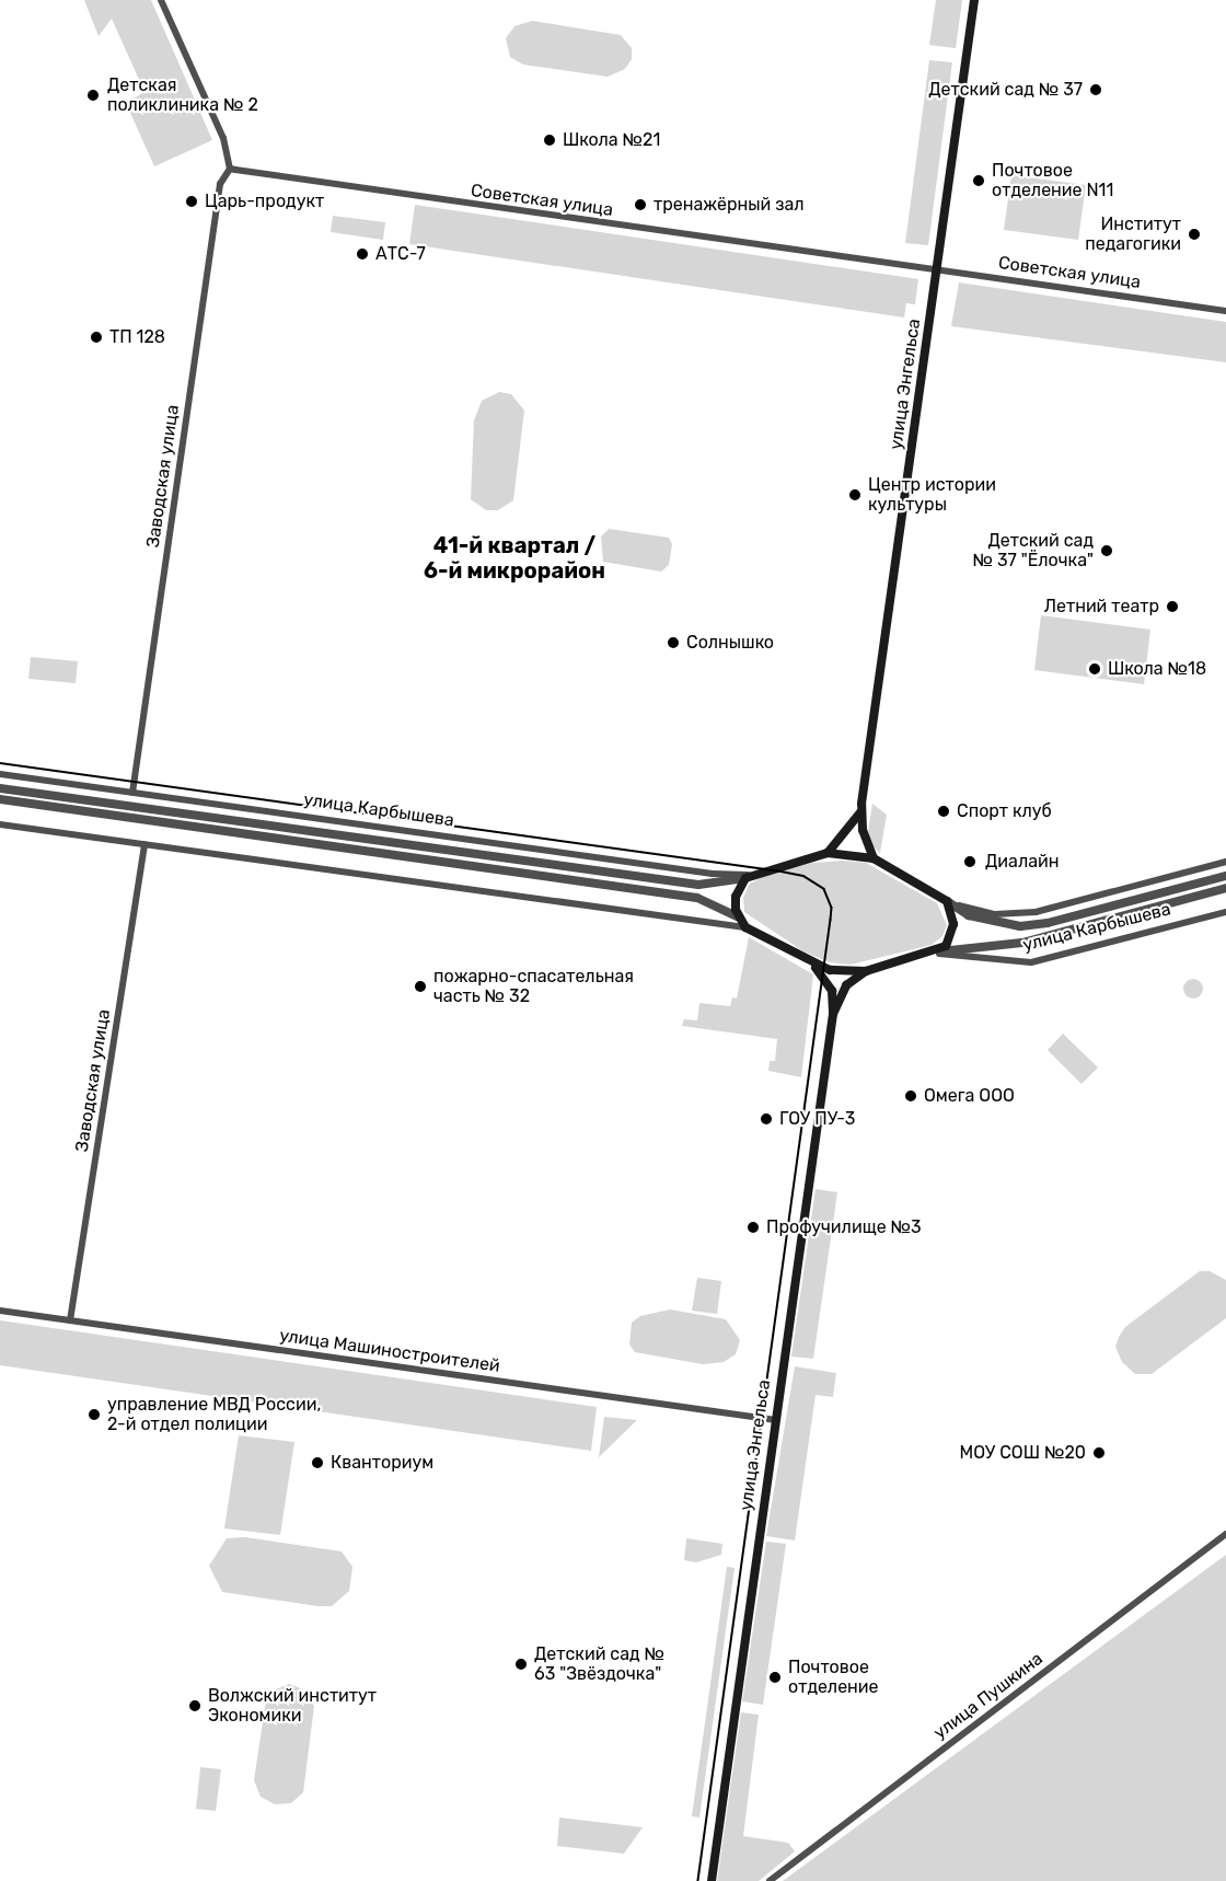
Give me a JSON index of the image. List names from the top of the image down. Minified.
{"streets":{"main road":["улица Энгельса","улица Карбышева"],"street":["Советская улица","Заводская улица","улица Машиностроителей","улица Пушкина"]},"crossings":[["Советская улица","улица Энгельса"],["Советская улица","Заводская улица"],["улица Энгельса","улица Карбышева"],["улица Энгельса","улица Машиностроителей"],["Заводская улица","улица Карбышева"],["Заводская улица","улица Машиностроителей"]],"districts":["41-й квартал / 6-й микрорайон"],"places":["Детский сад № 37","Детская поликлиника № 2","Школа №21","Почтовое отделение N11","Царь-продукт","тренажёрный зал","Институт педагогики","АТС-7","ТП 128","Центр истории культуры","Детский сад № 37 \"Ёлочка\"","Летний театр","Солнышко","Школа №18","Спорт клуб","Диалайн","пожарно-спасательная часть № 32","Омега ООО","ГОУ ПУ-3","Профучилище №3","управление МВД России, 2-й отдел полиции","МОУ СОШ №20","Кванториум","Детский сад № 63 \"Звёздочка\"","Почтовое отделение","Волжский институт Экономики"]}
